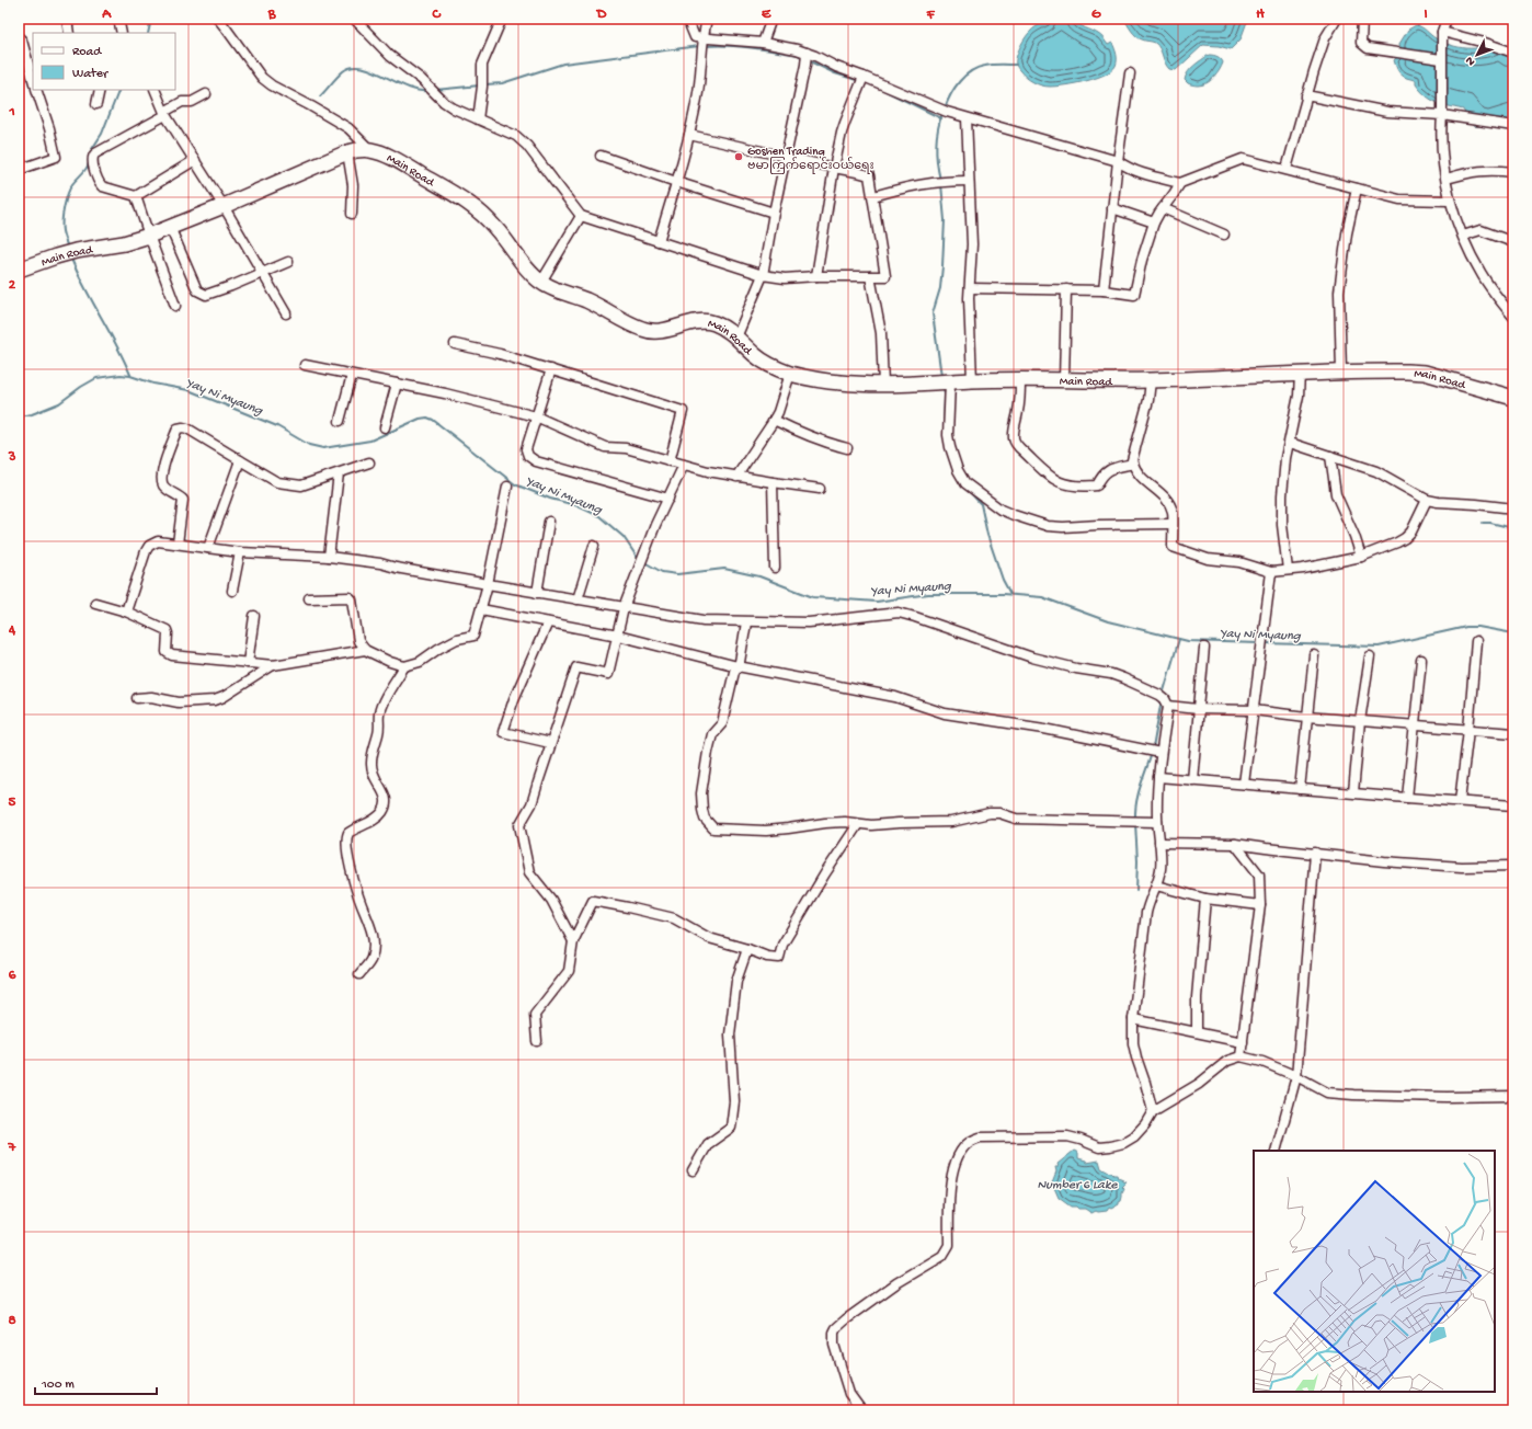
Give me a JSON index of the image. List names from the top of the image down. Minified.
{"streets":{"main road":["Main Road"]},"water":["Yay Ni Myaung","Number 6 Lake"],"places":["Goshen Trading ဗမာကြက်ရောင်းဝယ်ရေး"],"legend":["Road","Water"],"scale_bar":"100 m","north":"bottom left","grid":{"columns":["A","B","C","D","E","F","G","H","I"],"rows":["1","2","3","4","5","6","7","8"]}}
